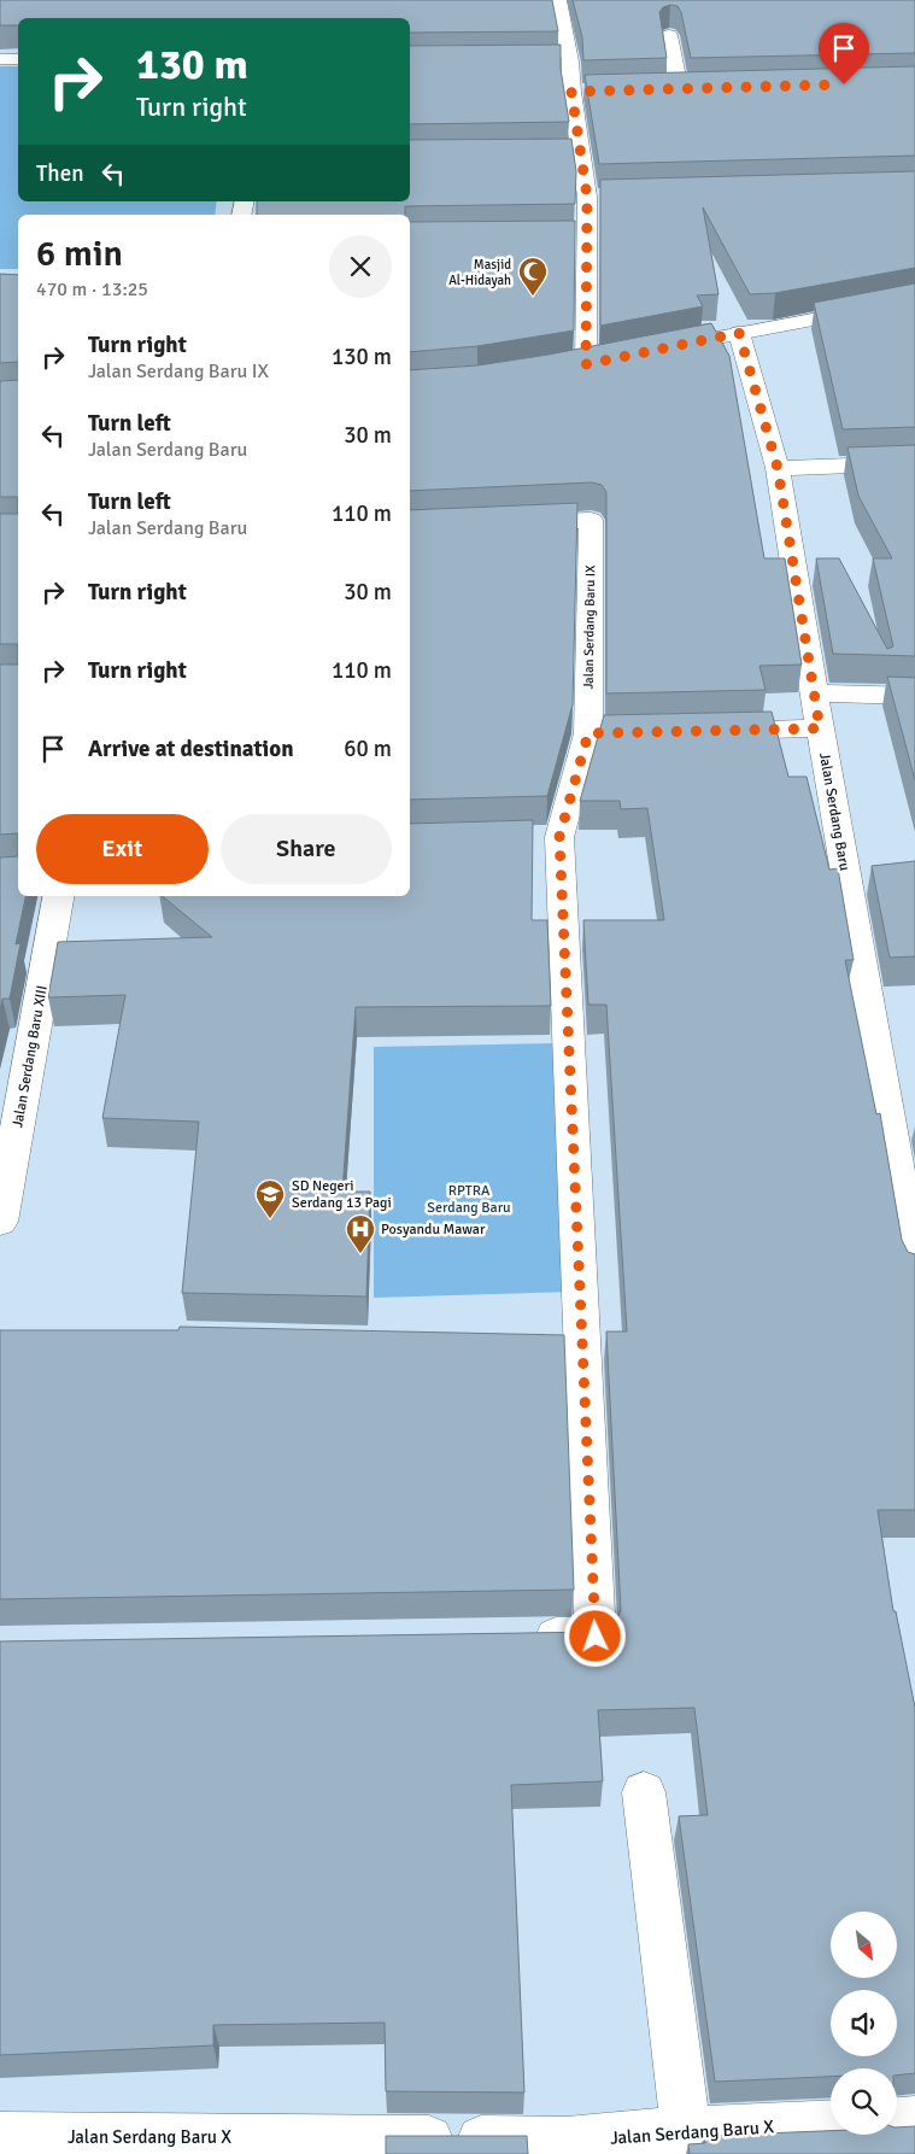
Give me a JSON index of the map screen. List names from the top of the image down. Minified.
{"streets":{"street":["Jalan Serdang Baru IX","Jalan Serdang Baru","Jalan Serdang Baru XIII","Jalan Serdang Baru X"]},"parks":["RPTRA Serdang Baru"],"places":{"mosque":["Masjid Al-Hidayah"],"school or university":["SD Negeri Serdang 13 Pagi"],"hospital":["Posyandu Mawar"]},"north":"bottom right","page":{"turn":["130 m","Turn right"],"then":"Then","heading":["6 min","470 m · 13:25"],"list":[{"name":"Turn right","note":"Jalan Serdang Baru IX","value":"130 m"},{"name":"Turn left","note":"Jalan Serdang Baru","value":"30 m"},{"name":"Turn left","note":"Jalan Serdang Baru","value":"110 m"},{"name":"Turn right","value":"30 m"},{"name":"Turn right","value":"110 m"},{"name":"Arrive at destination","value":"60 m"}],"buttons":["Exit","Share"]}}
